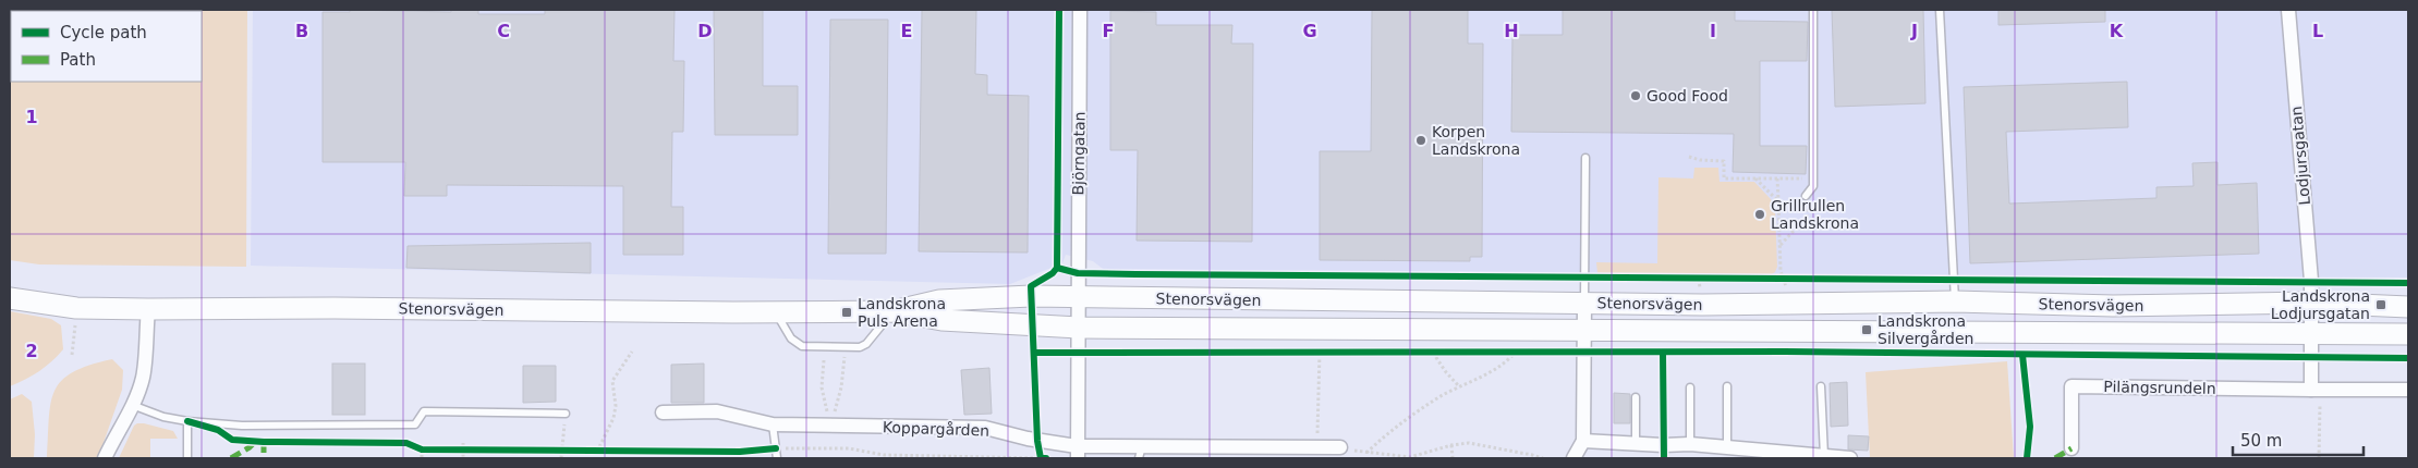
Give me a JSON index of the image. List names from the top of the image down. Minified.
{"streets":{"street":["Björngatan","Lodjursgatan","Stenorsvägen","Pilängsrundeln","Koppargården"]},"crossings":[["Björngatan","Stenorsvägen"],["Björngatan","Koppargården"],["Lodjursgatan","Stenorsvägen"]],"places":{"other":["Good Food","Korpen Landskrona","Grillrullen Landskrona"],"transit":["Landskrona Lodjursgatan","Landskrona Puls Arena","Landskrona Silvergården"]},"legend":["Cycle path","Path"],"scale_bar":"50 m","grid":{"columns":["B","C","D","E","F","G","H","I","J","K","L"],"rows":["1","2"]}}
